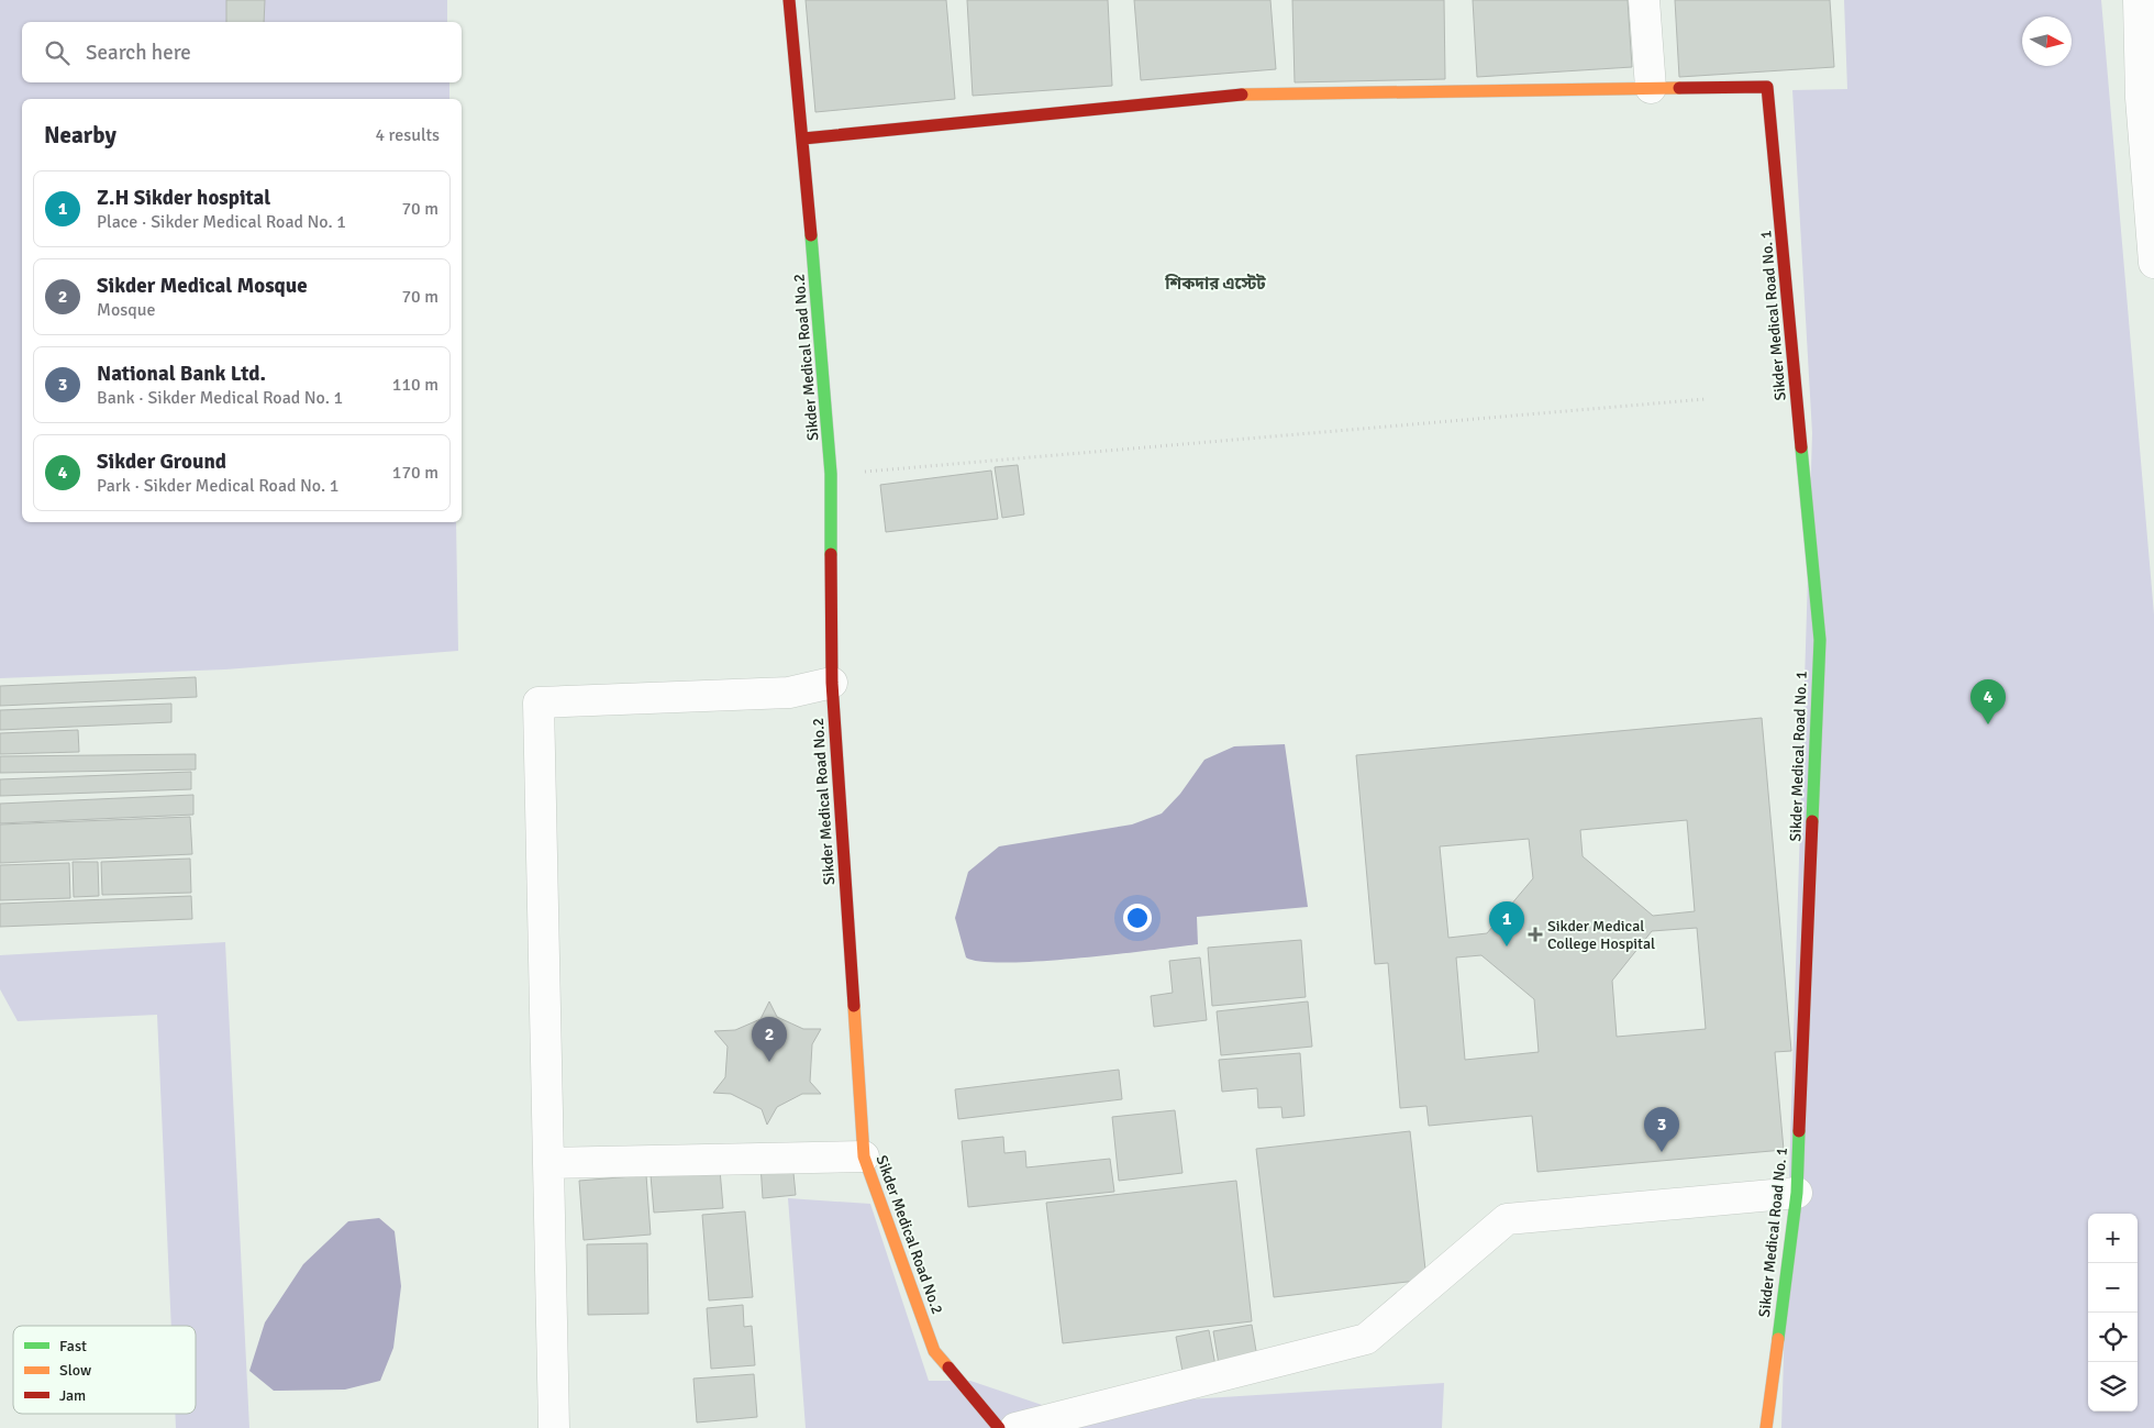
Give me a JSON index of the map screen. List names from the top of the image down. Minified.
{"streets":{"street":["Sikder Medical Road No. 1","Sikder Medical Road No.2"]},"districts":["শিকদার এস্টেট"],"places":{"health":["Sikder Medical College Hospital"]},"legend":["Fast","Slow","Jam"],"north":"right","page":{"search":"Search here","heading":["Nearby","4 results"],"list":[{"mark":"1","name":"Z.H Sikder hospital","note":"Place · Sikder Medical Road No. 1","value":"70 m"},{"mark":"2","name":"Sikder Medical Mosque","note":"Mosque","value":"70 m"},{"mark":"3","name":"National Bank Ltd.","note":"Bank · Sikder Medical Road No. 1","value":"110 m"},{"mark":"4","name":"Sikder Ground","note":"Park · Sikder Medical Road No. 1","value":"170 m"}],"pins":["4","1","2","3"],"map_buttons":["+","−"]}}
